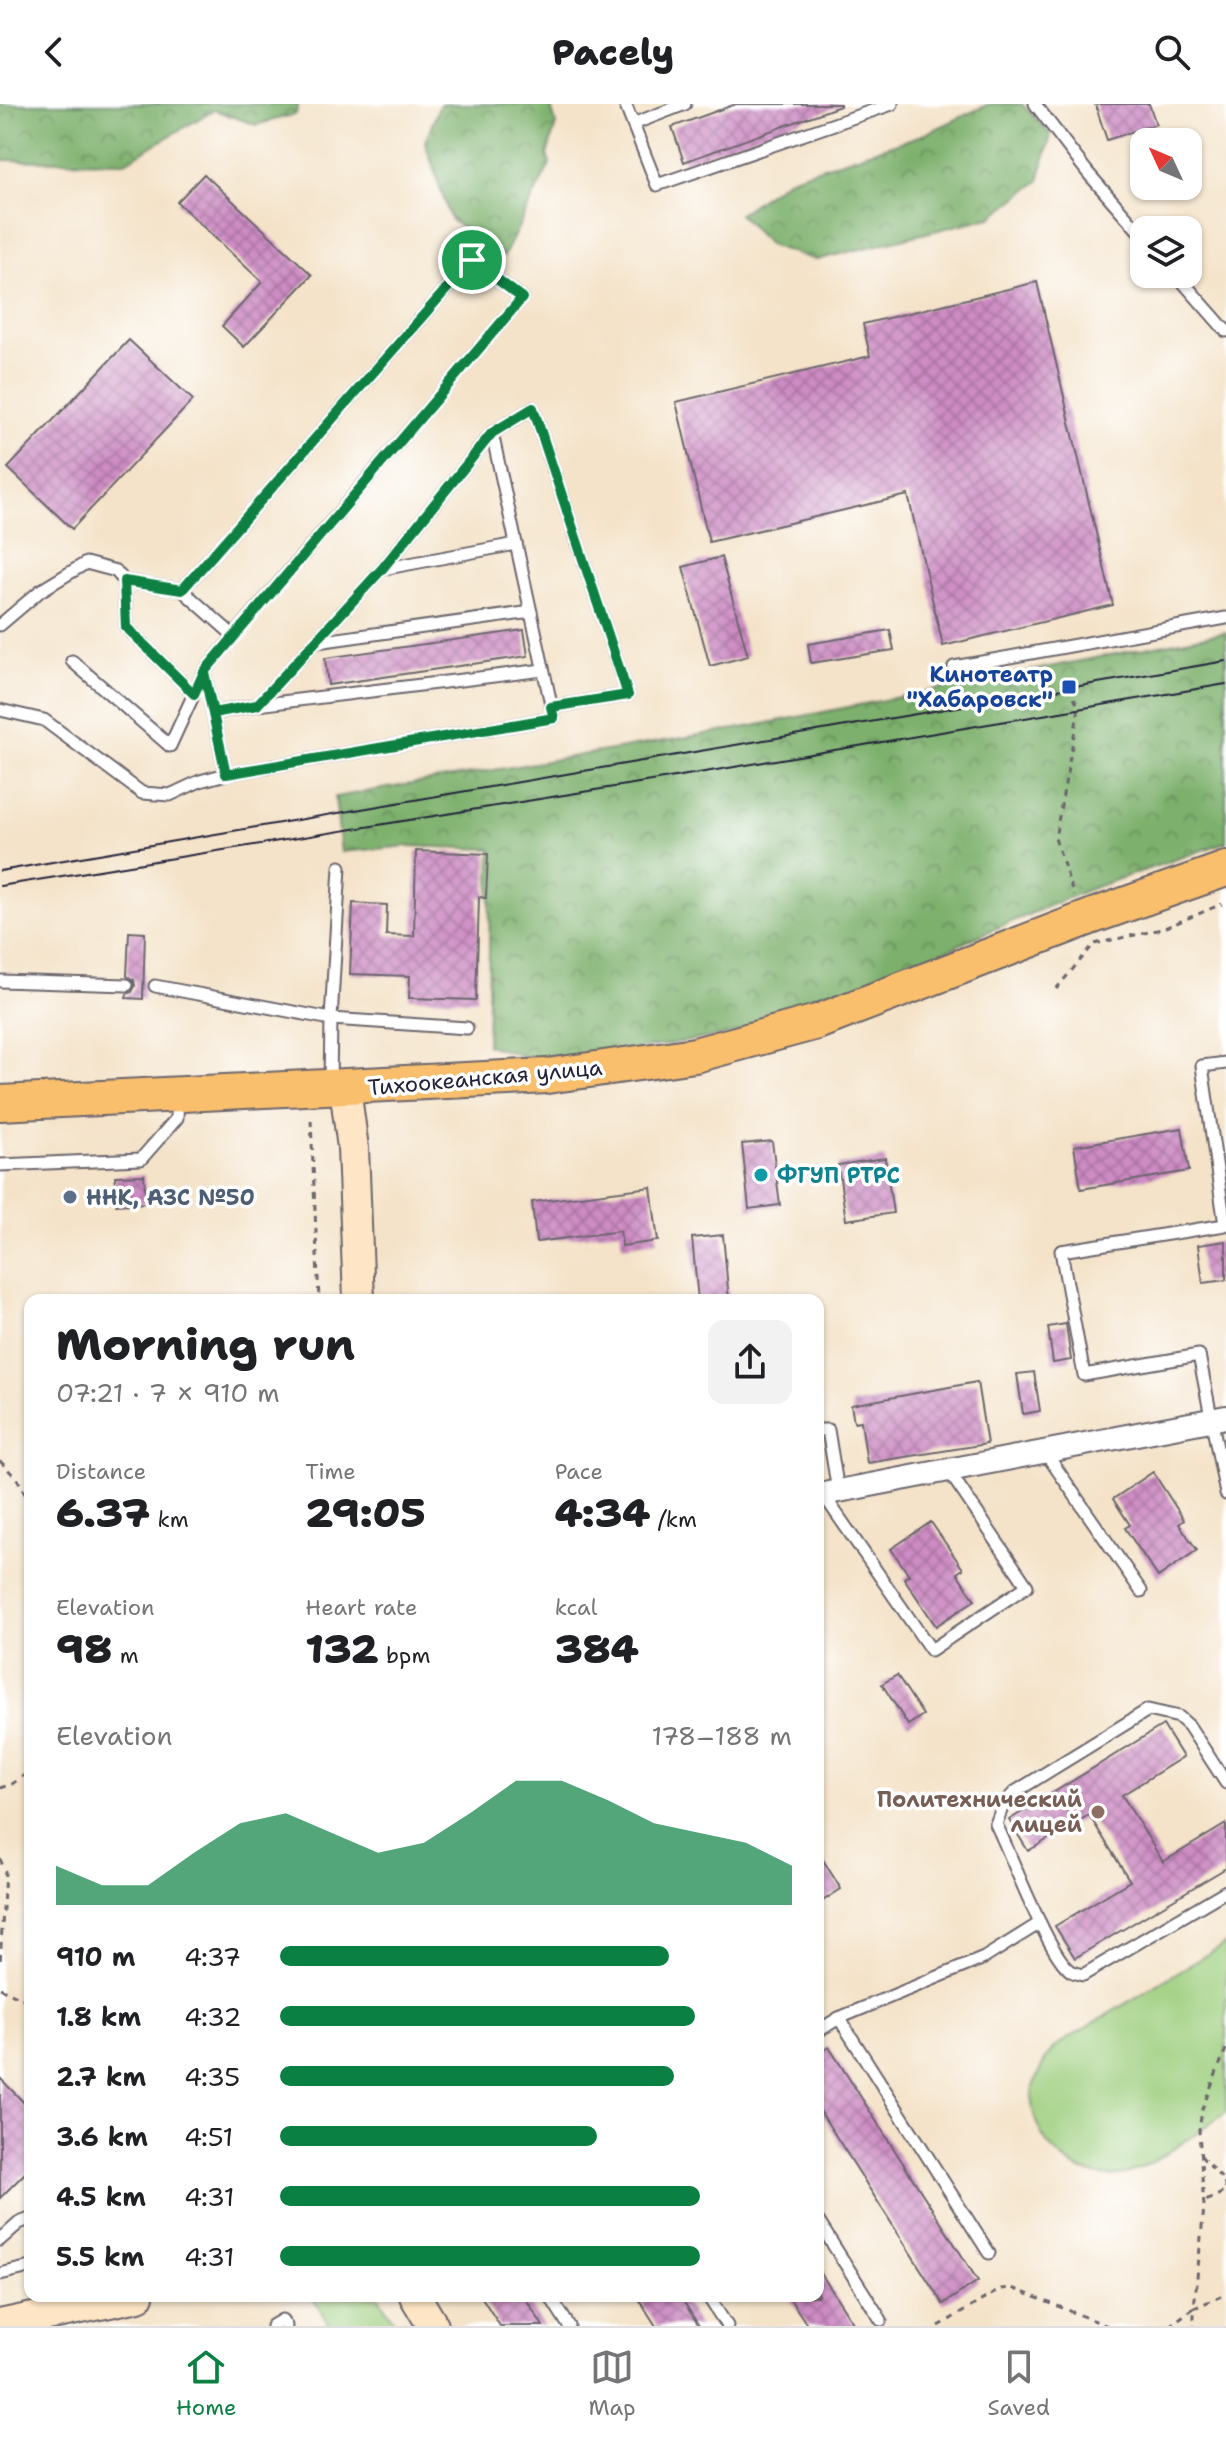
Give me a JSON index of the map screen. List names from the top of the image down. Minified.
{"streets":{"main road":["Тихоокеанская улица"]},"places":{"transit":["Кинотеатр \"Хабаровск\""],"other":["ФГУП РТРС","ННК, АЗС №50","Политехнический лицей"]},"north":"top left","page":{"header":"Pacely","heading":["Morning run","07:21 · 7 × 910 m"],"stats":[["Distance","6.37 km"],["Time","29:05"],["Pace","4:34 /km"],["Elevation","98 m"],["Heart rate","132 bpm"],["kcal","384"]],"chart":["Elevation","178–188 m"],"list":[{"name":"910 m","note":"4:37"},{"name":"1.8 km","note":"4:32"},{"name":"2.7 km","note":"4:35"},{"name":"3.6 km","note":"4:51"},{"name":"4.5 km","note":"4:31"},{"name":"5.5 km","note":"4:31"}],"tabs":["Home","Map","Saved"]}}
